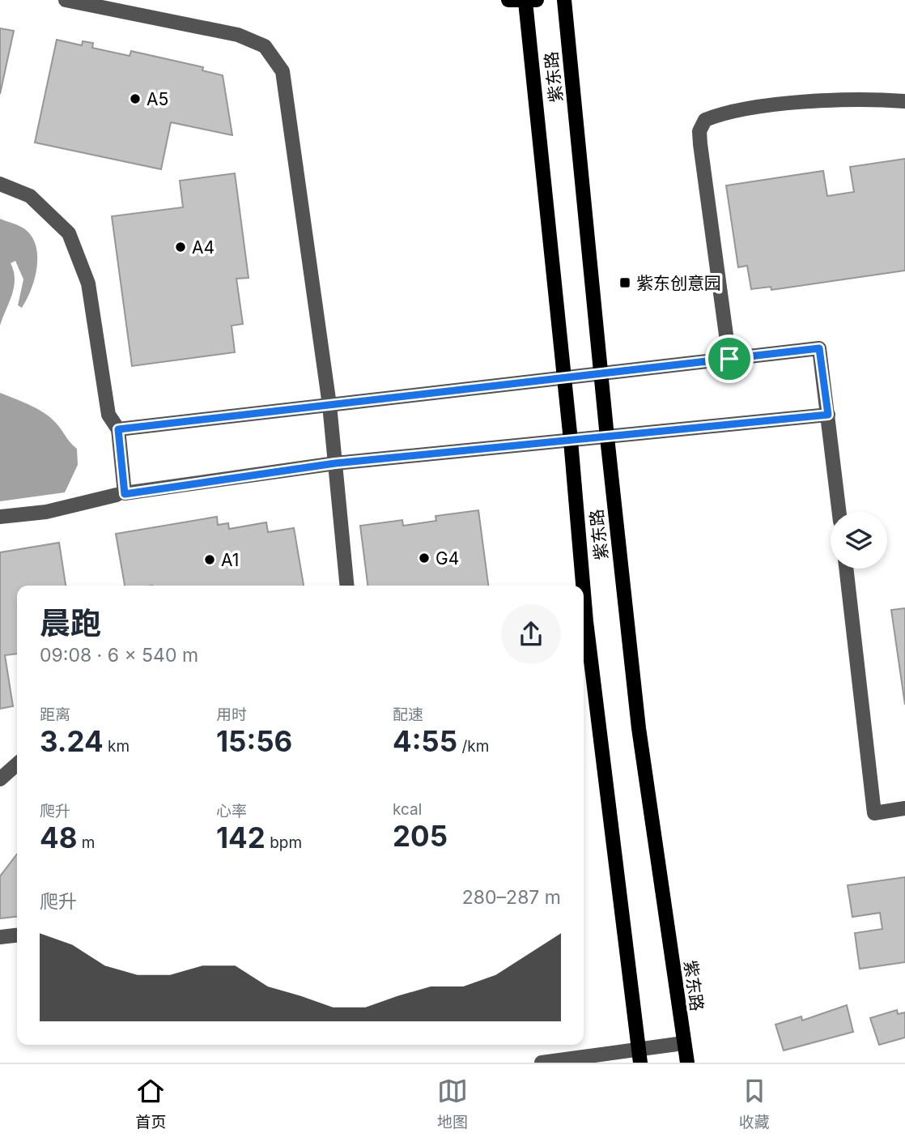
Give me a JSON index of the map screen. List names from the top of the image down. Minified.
{"streets":{"main road":["紫东路"]},"places":{"other":["A5","A4","G4","A1"],"transit":["紫东创意园"]},"page":{"heading":["晨跑","09:08 · 6 × 540 m"],"stats":[["距离","3.24 km"],["用时","15:56"],["配速","4:55 /km"],["爬升","48 m"],["心率","142 bpm"],["kcal","205"]],"chart":["爬升","280–287 m"],"tabs":["首页","地图","收藏"]}}
